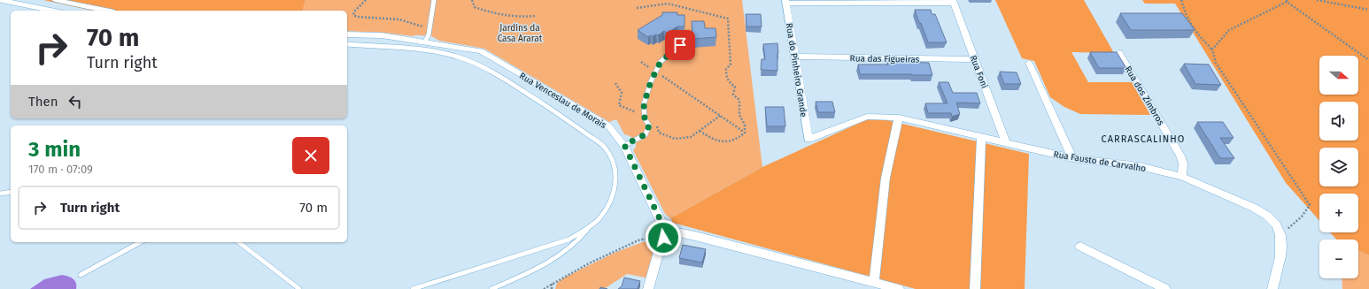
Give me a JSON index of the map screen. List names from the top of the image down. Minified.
{"streets":{"street":["Rua das Figueiras","Rua do Pinheiro Grande","Rua Foni","Rua dos Zimbros","Rua Venceslau de Morais","Rua Fausto de Carvalho"]},"crossings":[["Rua das Figueiras","Rua do Pinheiro Grande"],["Rua das Figueiras","Rua Foni"],["Rua do Pinheiro Grande","Rua Fausto de Carvalho"],["Rua Foni","Rua Fausto de Carvalho"],["Rua dos Zimbros","Rua Fausto de Carvalho"]],"districts":["CARRASCALINHO"],"parks":["Jardins da Casa Ararat"],"north":"right","page":{"turn":["70 m","Turn right"],"map_buttons":["+","−"],"then":"Then","heading":["3 min","170 m · 07:09"],"list":[{"name":"Turn right","value":"70 m"}]}}
